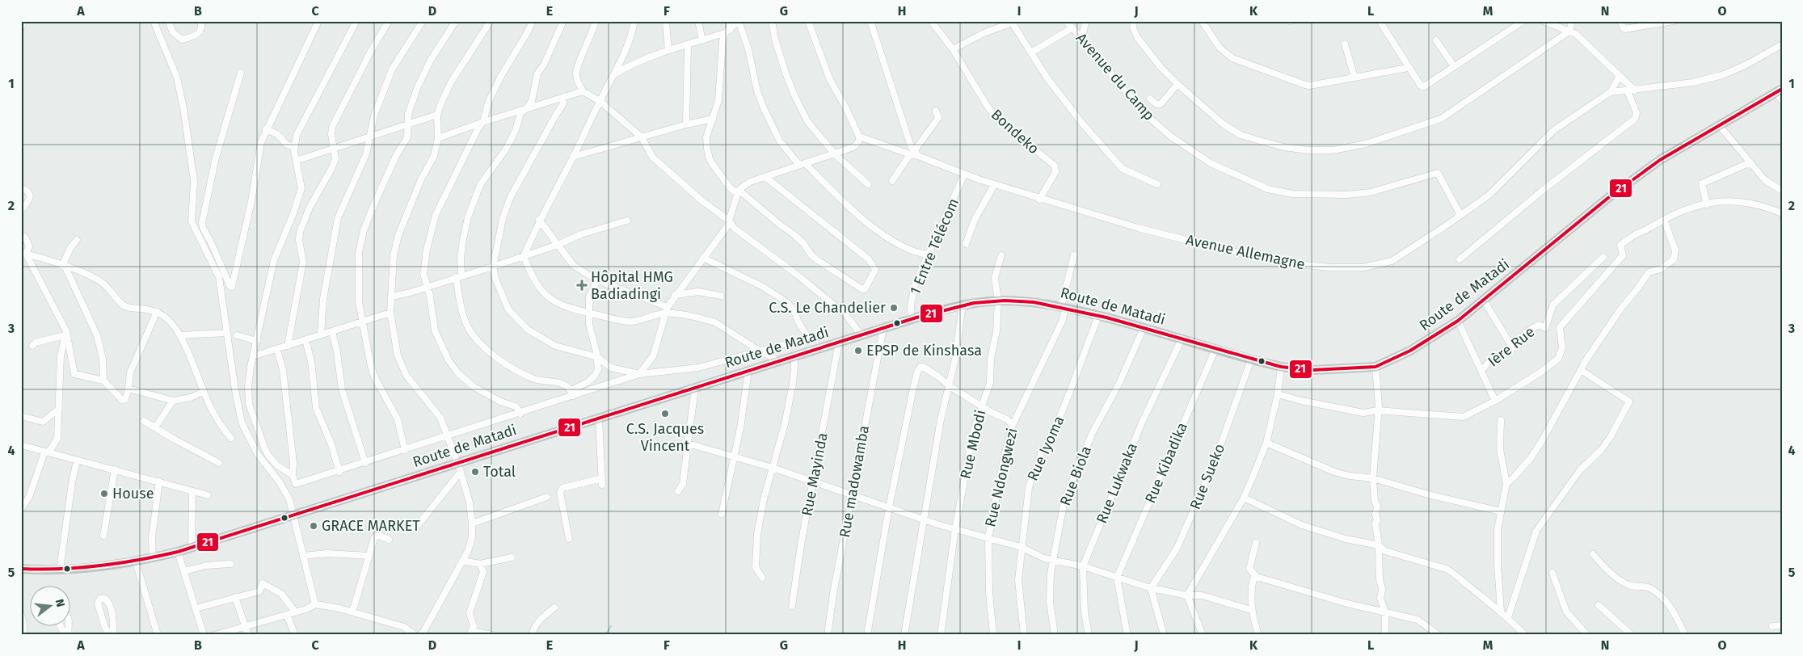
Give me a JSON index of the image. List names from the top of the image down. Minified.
{"streets":{"highway":["Route de Matadi"],"street":["Avenue du Camp","Bondeko","1 Entre Télécom","Avenue Allemagne","Ière Rue","Rue Mbodi","Rue Iyoma","Rue Kibadika","Rue Mayinda","Rue Biola","Rue Sueko","Rue Ndongwezi","Rue madowamba","Rue Lukwaka"]},"crossings":[["Avenue du Camp","Avenue Allemagne"],["Bondeko","Avenue Allemagne"],["1 Entre Télécom","Avenue Allemagne"],["1 Entre Télécom","Route de Matadi"],["Route de Matadi","Rue Mbodi"],["Route de Matadi","Rue Iyoma"],["Route de Matadi","Rue Kibadika"],["Route de Matadi","Rue Mayinda"],["Route de Matadi","Rue Biola"],["Route de Matadi","Rue Sueko"],["Route de Matadi","Rue Ndongwezi"],["Route de Matadi","Rue madowamba"],["Route de Matadi","Rue Lukwaka"]],"places":{"health":["Hôpital HMG Badiadingi"],"other":["C.S. Le Chandelier","EPSP de Kinshasa","C.S. Jacques Vincent","Total","House","GRACE MARKET"]},"lines":["transit line 21"],"north":"right","grid":{"columns":["A","B","C","D","E","F","G","H","I","J","K","L","M","N","O"],"rows":["1","2","3","4","5"]}}
